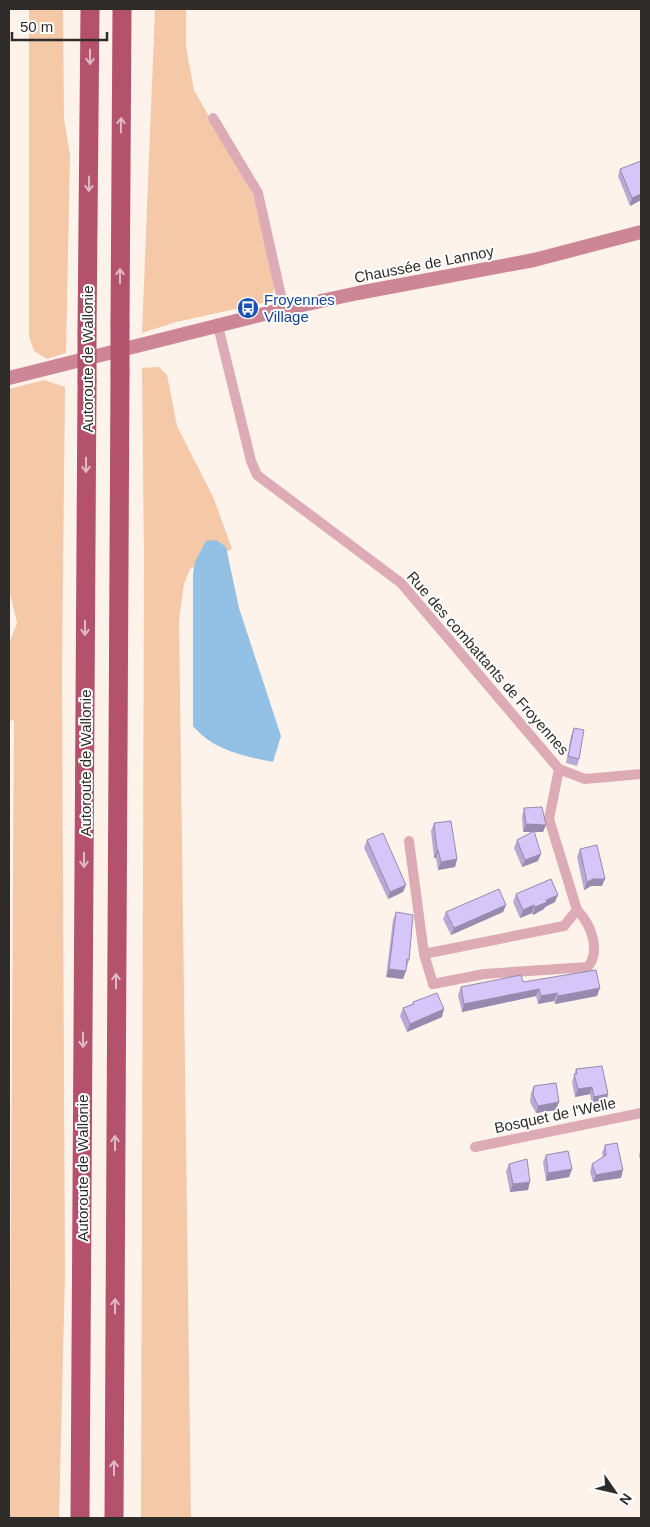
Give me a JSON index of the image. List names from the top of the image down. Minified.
{"streets":{"highway":["Autoroute de Wallonie"],"main road":["Chaussée de Lannoy"],"street":["Rue des combattants de Froyennes","Bosquet de l'Welle"]},"crossings":[["Chaussée de Lannoy","Rue des combattants de Froyennes"]],"places":{"bus stop":["Froyennes Village"]},"scale_bar":"50 m","north":"bottom right"}
